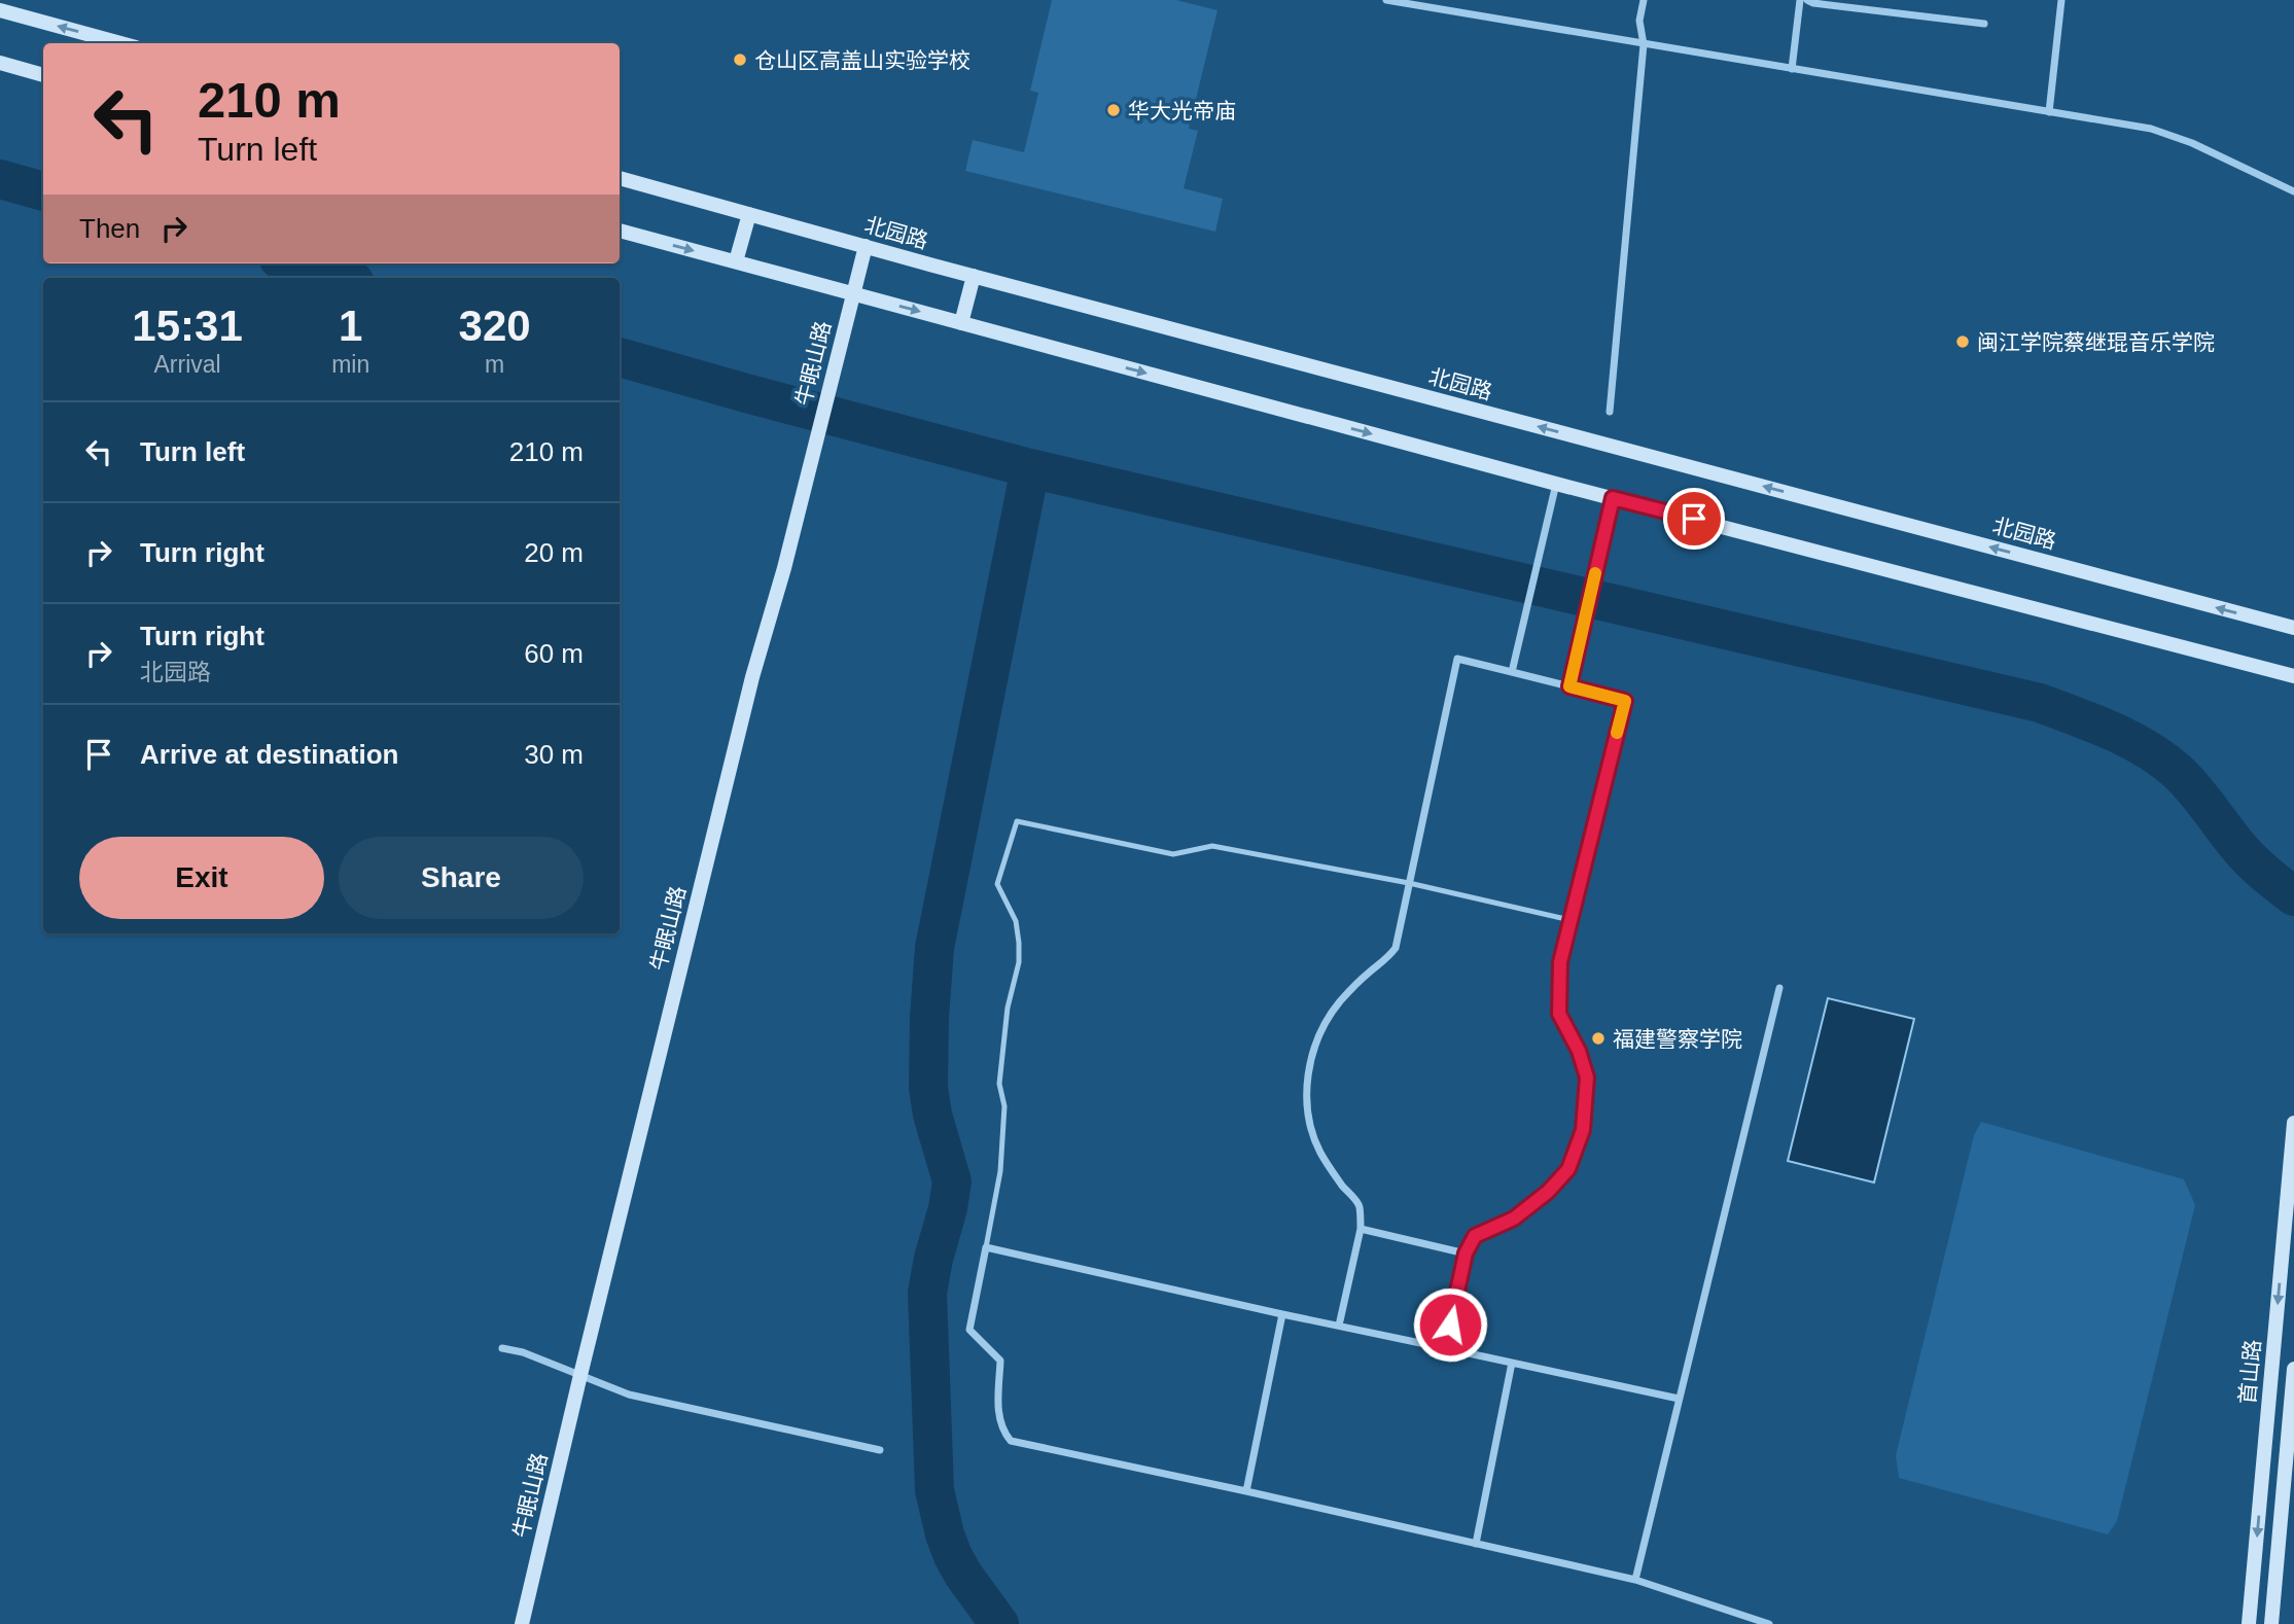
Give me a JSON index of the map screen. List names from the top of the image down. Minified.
{"streets":{"main road":["北园路","牛眠山路","首山路"]},"crossings":[["北园路","牛眠山路"]],"places":["仓山区高盖山实验学校","华大光帝庙","闽江学院蔡继琨音乐学院","福建警察学院"],"page":{"turn":["210 m","Turn left"],"then":"Then","eta":["15:31","Arrival","1","min","320","m"],"list":[{"name":"Turn left","value":"210 m"},{"name":"Turn right","value":"20 m"},{"name":"Turn right","note":"北园路","value":"60 m"},{"name":"Arrive at destination","value":"30 m"}],"buttons":["Exit","Share"]}}
